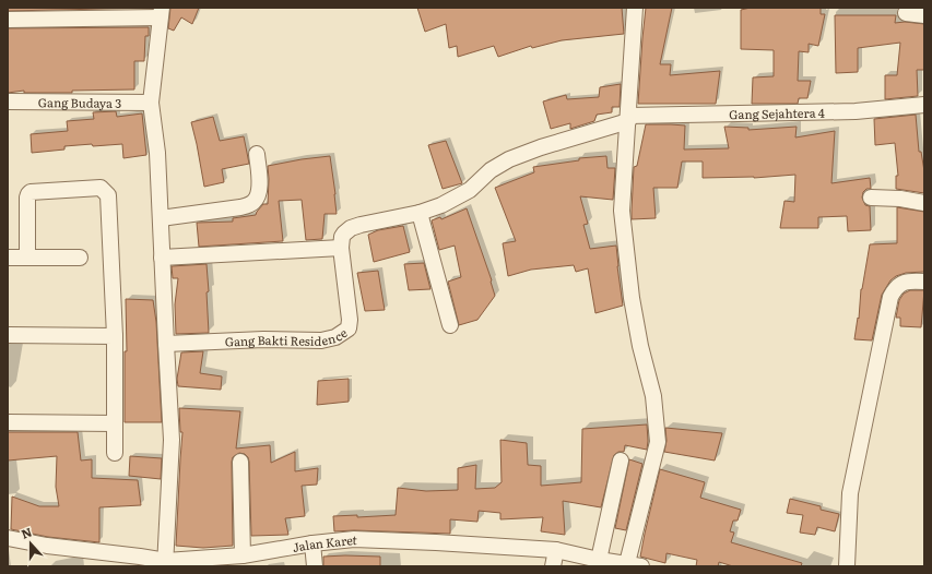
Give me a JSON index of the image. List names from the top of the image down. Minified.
{"streets":{"street":["Gang Budaya 3","Gang Sejahtera 4","Gang Bakti Residence","Jalan Karet"]},"north":"top"}
